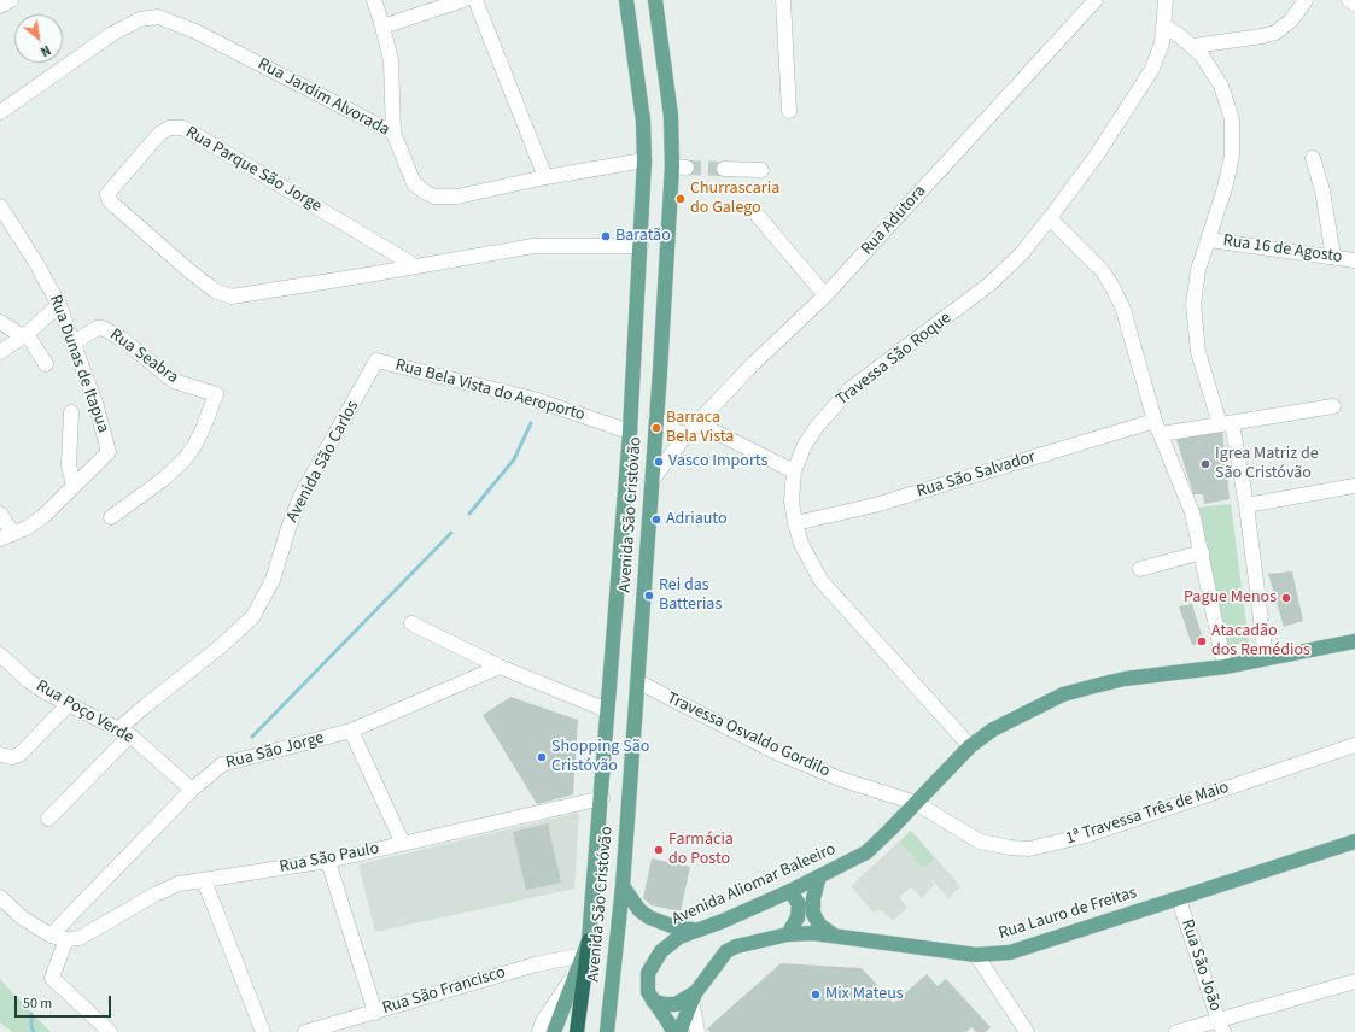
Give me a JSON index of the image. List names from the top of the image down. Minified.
{"streets":{"main road":["Avenida São Cristóvão","Avenida Aliomar Baleeiro","Rua Lauro de Freitas"],"street":["Rua Jardim Alvorada","Rua Parque São Jorge","Rua Adutora","Rua 16 de Agosto","Rua Seabra","Travessa São Roque","Rua Dunas de Itapua","Rua Bela Vista do Aeroporto","Avenida São Carlos","Rua São Salvador","Rua Poço Verde","Travessa Osvaldo Gordilo","Rua São Jorge","1ª Travessa Três de Maio","Rua São Paulo","Rua São João","Rua São Francisco"]},"crossings":[["Rua Jardim Alvorada","Avenida São Cristóvão"],["Rua Parque São Jorge","Avenida São Cristóvão"],["Rua Adutora","Avenida São Cristóvão"],["Rua Seabra","Rua Dunas de Itapua"],["Travessa São Roque","Rua São Salvador"],["Travessa São Roque","Avenida Aliomar Baleeiro"],["Rua Bela Vista do Aeroporto","Avenida São Carlos"],["Rua Bela Vista do Aeroporto","Avenida São Cristóvão"],["Avenida São Carlos","Rua Poço Verde"],["Avenida São Cristóvão","Travessa Osvaldo Gordilo"],["Avenida São Cristóvão","Rua São Paulo"],["Avenida São Cristóvão","Rua São Francisco"],["Rua Poço Verde","Rua São Jorge"],["Travessa Osvaldo Gordilo","1ª Travessa Três de Maio"],["Travessa Osvaldo Gordilo","Avenida Aliomar Baleeiro"],["1ª Travessa Três de Maio","Avenida Aliomar Baleeiro"],["Rua Lauro de Freitas","Rua São João"]],"places":["Churrascaria do Galego","Baratão","Barraca Bela Vista","Vasco Imports","Igrea Matriz de São Cristóvão","Adriauto","Rei das Batterias","Pague Menos","Atacadão dos Remédios","Shopping São Cristóvão","Farmácia do Posto","Mix Mateus"],"scale_bar":"50 m","north":"bottom right"}
